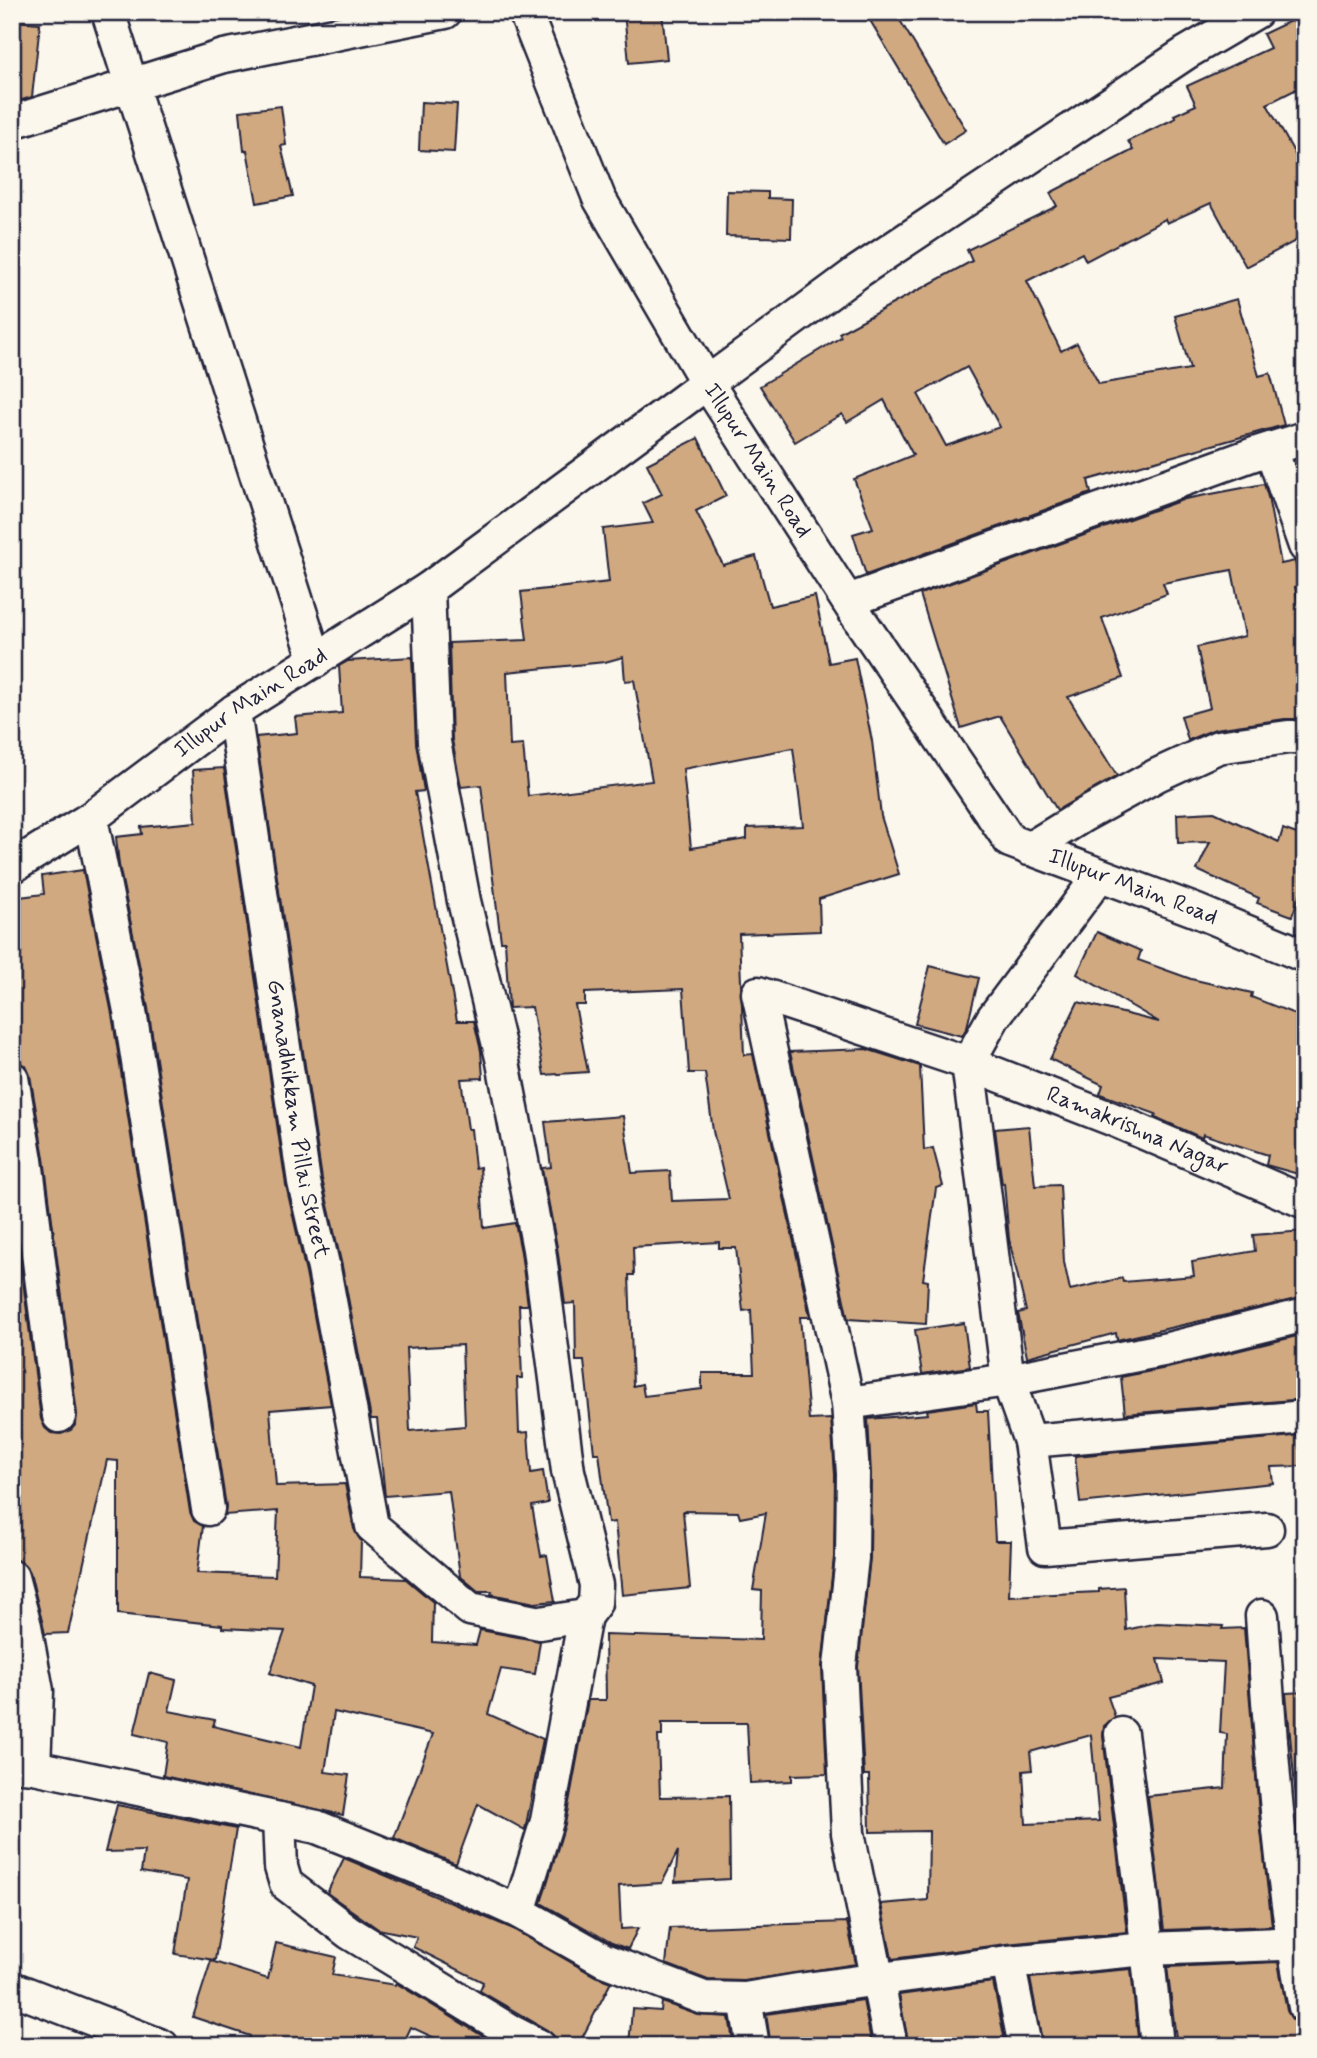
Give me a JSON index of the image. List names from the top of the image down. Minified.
{"streets":{"street":["Illupur Main Road","Gnanadhikkam Pillai Street","Ramakrishna Nagar"]},"crossings":[["Illupur Main Road","Gnanadhikkam Pillai Street"]]}
